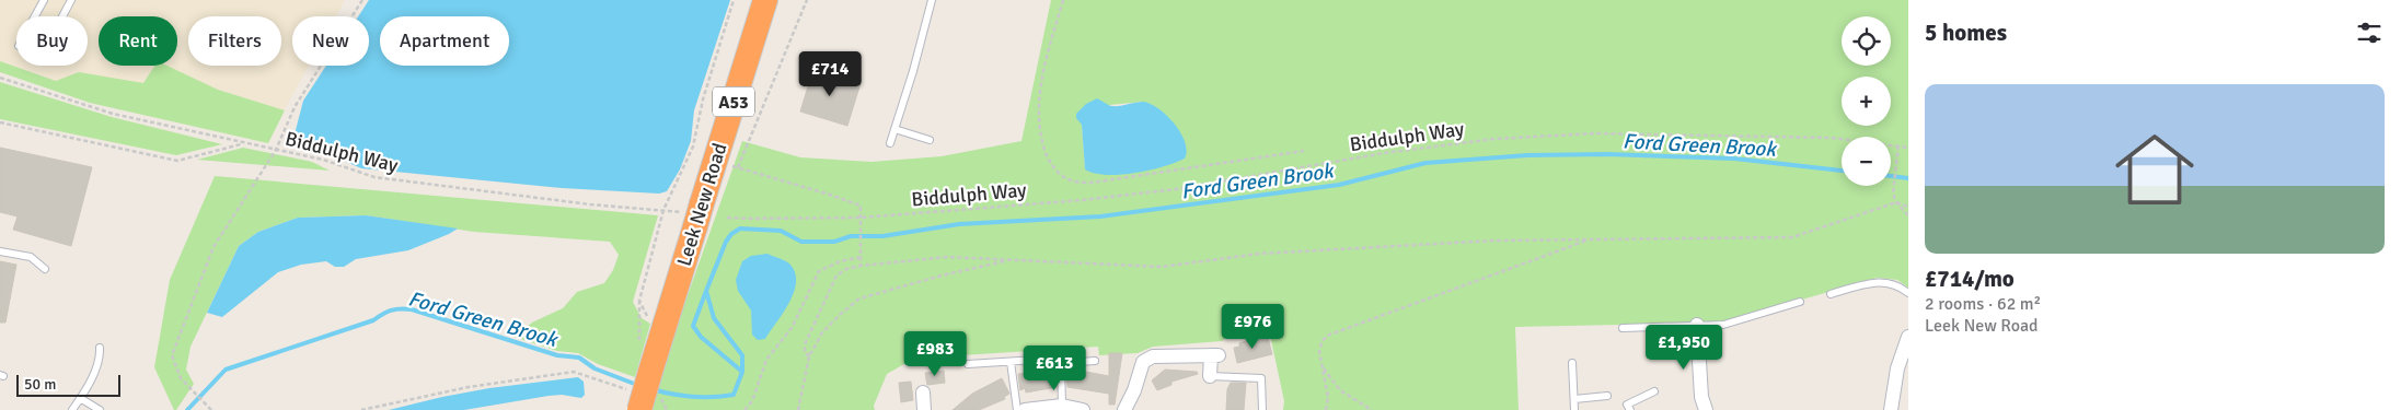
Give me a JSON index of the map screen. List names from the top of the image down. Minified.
{"streets":{"highway":["A53","Leek New Road"],"path":["Biddulph Way"]},"crossings":[["Biddulph Way","Leek New Road"]],"water":["Ford Green Brook"],"scale_bar":"50 m","page":{"heading":"5 homes","map_buttons":["+","−"],"chip":["Buy","Rent","Filters","New","Apartment"],"price":["£714","£976","£1,950","£983","£613"],"list":[{"name":"£714/mo","note":"2 rooms · 62 m² · Leek New Road"}],"scale":"50 m"}}
